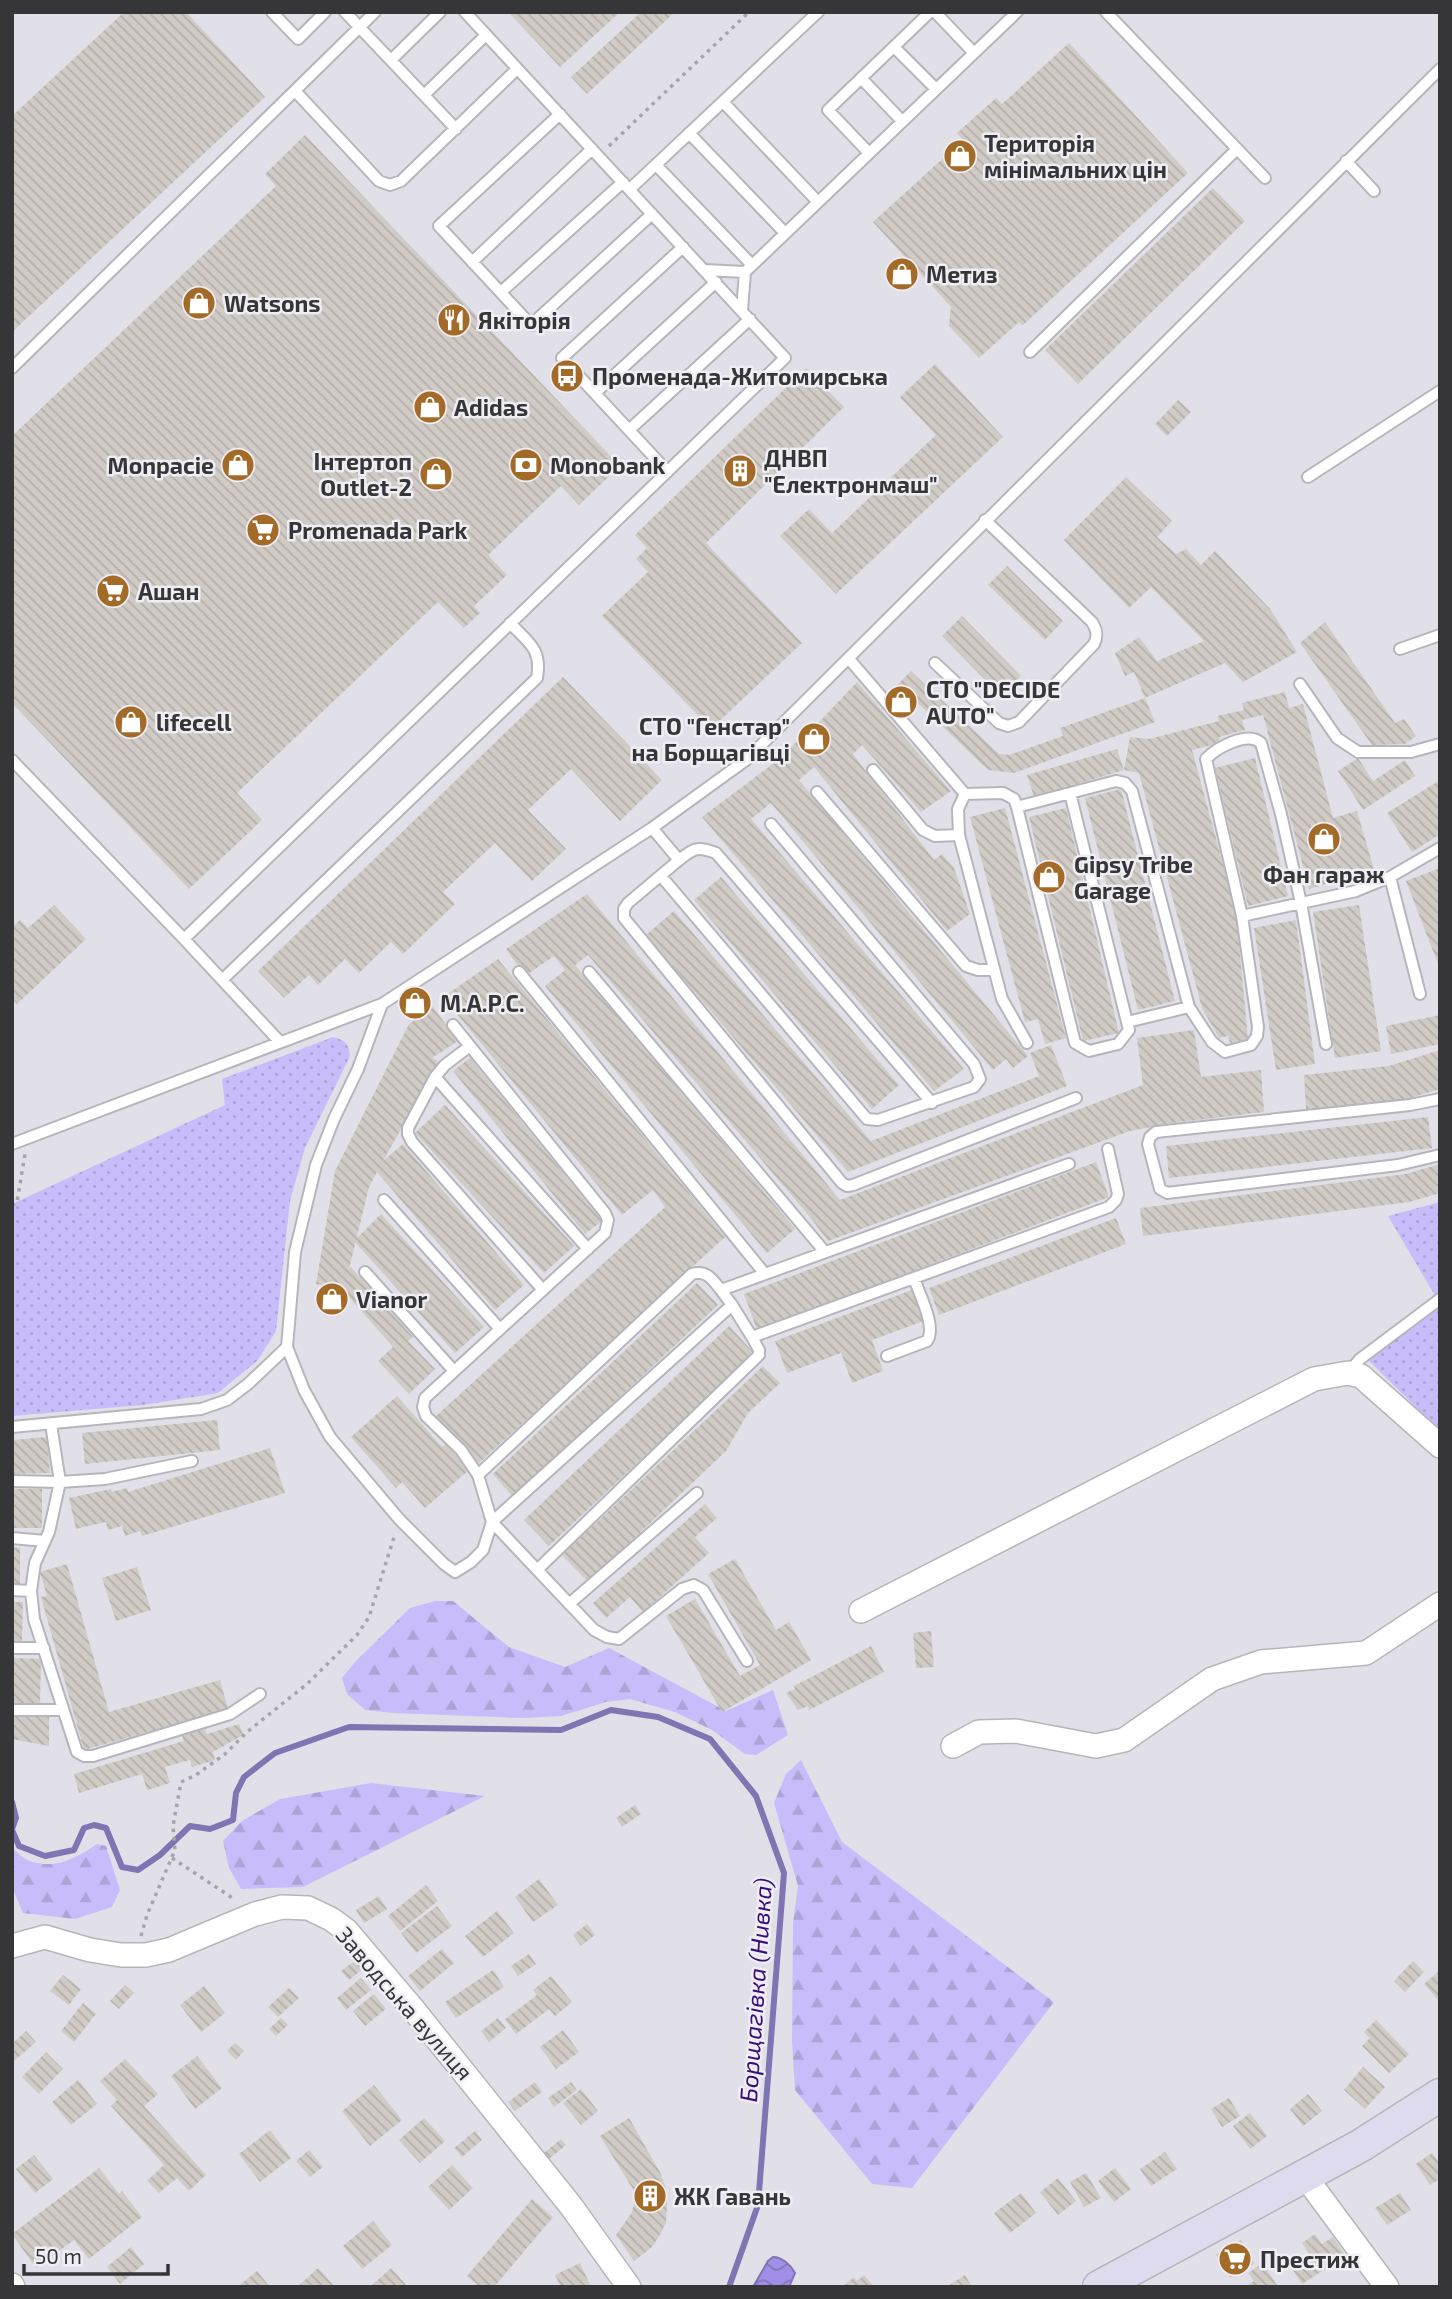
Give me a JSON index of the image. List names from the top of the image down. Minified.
{"streets":{"street":["Заводська вулиця"]},"water":["Борщагівка (Нивка)"],"places":{"shop":["Територія мінімальних цін","Метиз","Watsons","Adidas","Monpacie","Інтертоп Outlet-2","СТО \"DECIDE AUTO\"","lifecell","СТО \"Генстар\" на Борщагівці","Фан гараж","Gipsy Tribe Garage","М.А.Р.С.","Vianor"],"restaurant":["Якіторія"],"bus stop":["Променада-Житомирська"],"bank":["Monobank"],"building":["ДНВП \"Електронмаш\"","ЖК Гавань"],"supermarket":["Promenada Park","Ашан","Престиж"]},"scale_bar":"50 m"}
